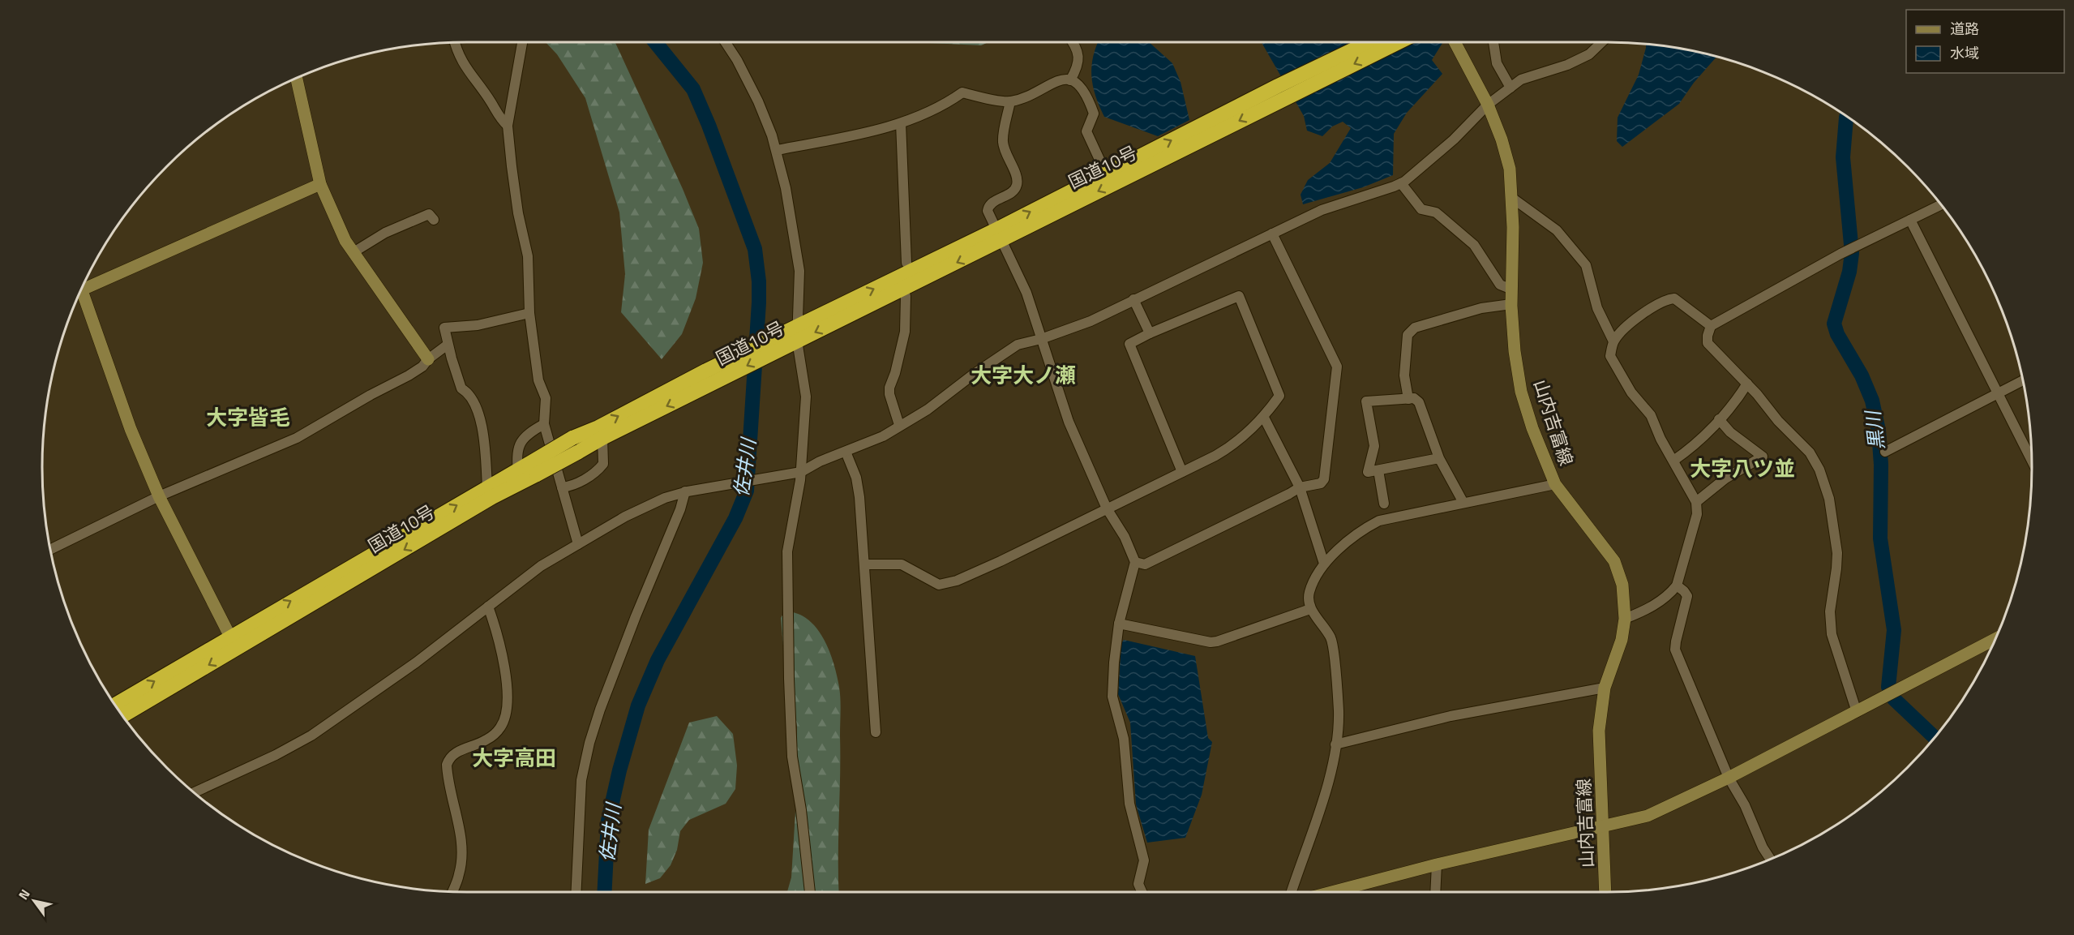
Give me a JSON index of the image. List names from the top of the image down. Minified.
{"streets":{"highway":["国道10号"],"street":["山内吉富線"]},"districts":["大字大ノ瀬","大字皆毛","大字八ツ並","大字高田"],"water":["黒川","佐井川"],"legend":["道路","水域"],"north":"top left"}
